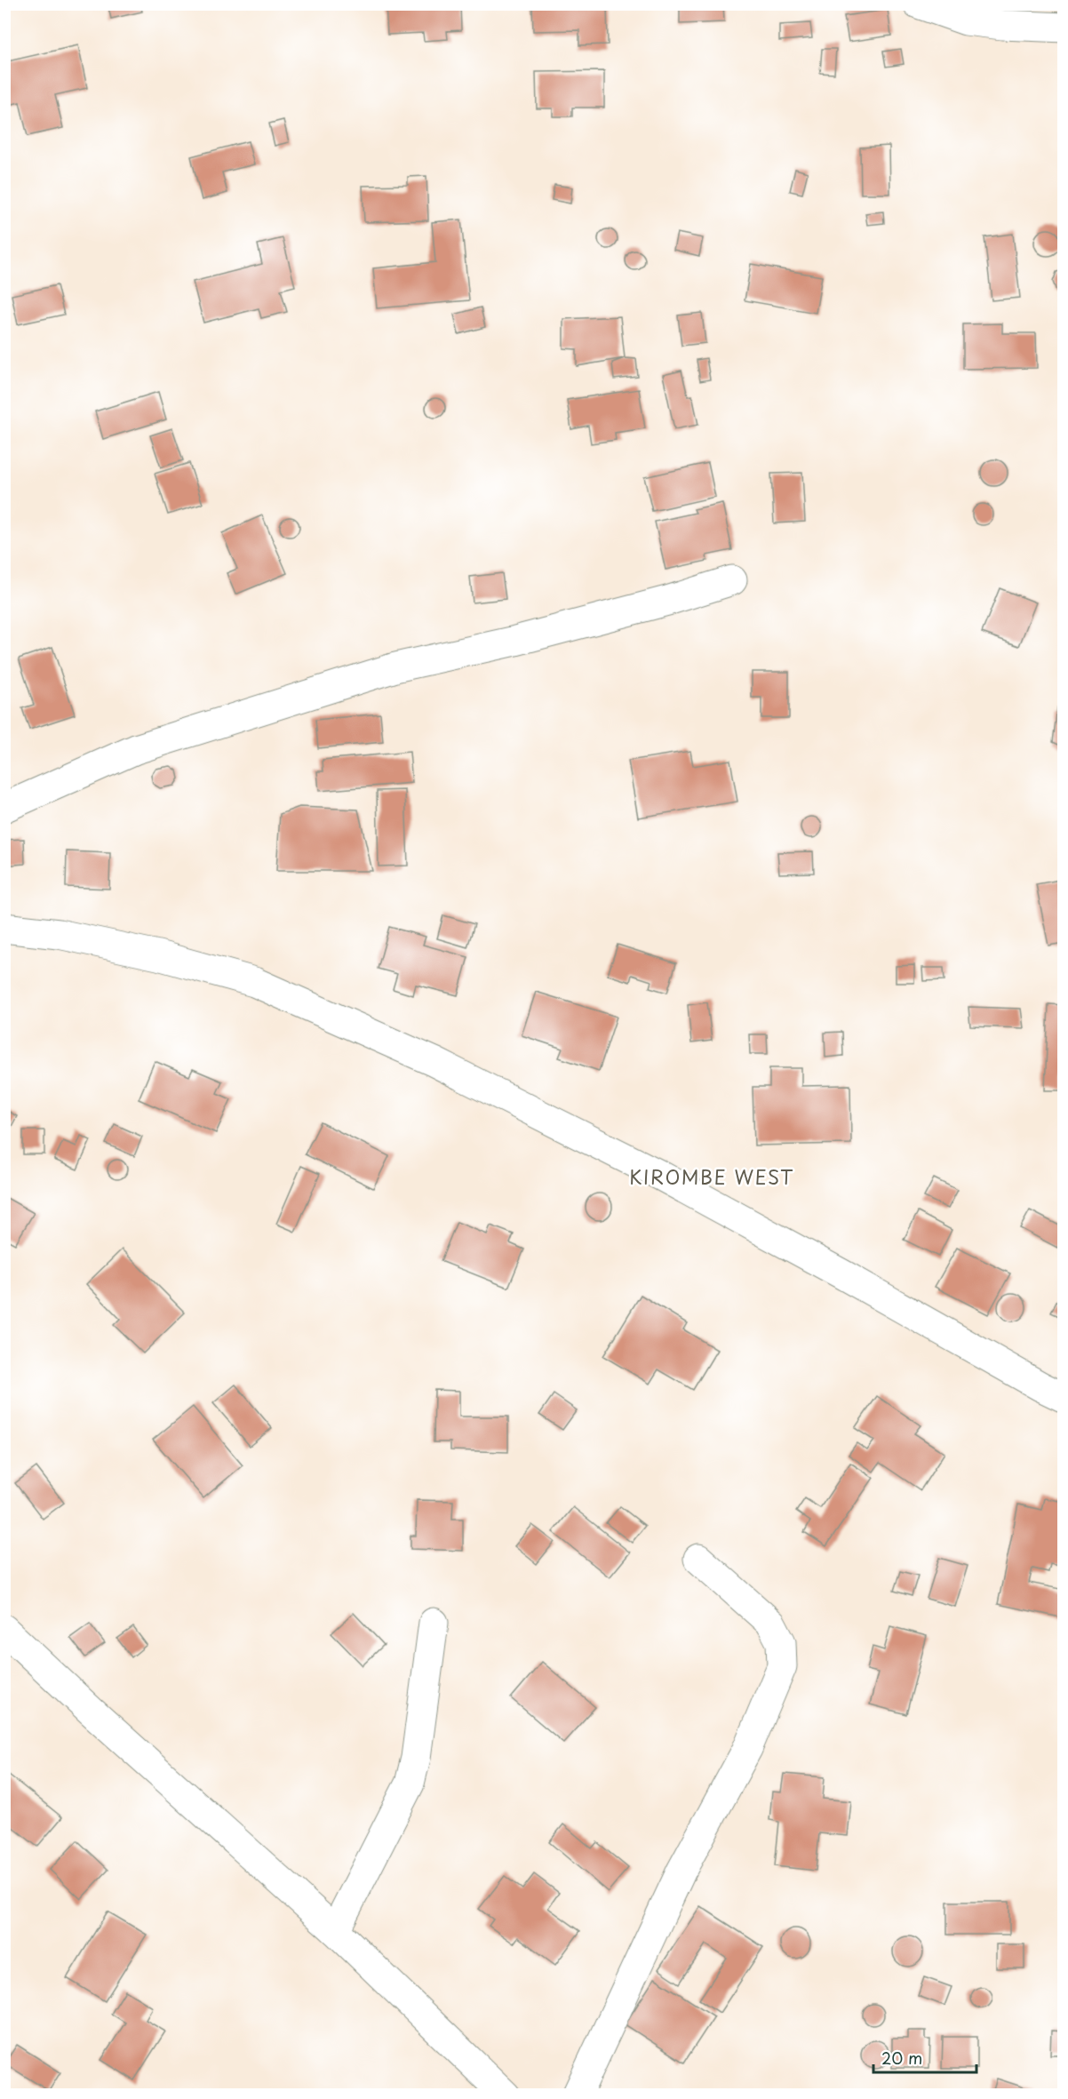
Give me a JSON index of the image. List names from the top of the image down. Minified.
{"districts":["KIROMBE WEST"],"scale_bar":"20 m"}
